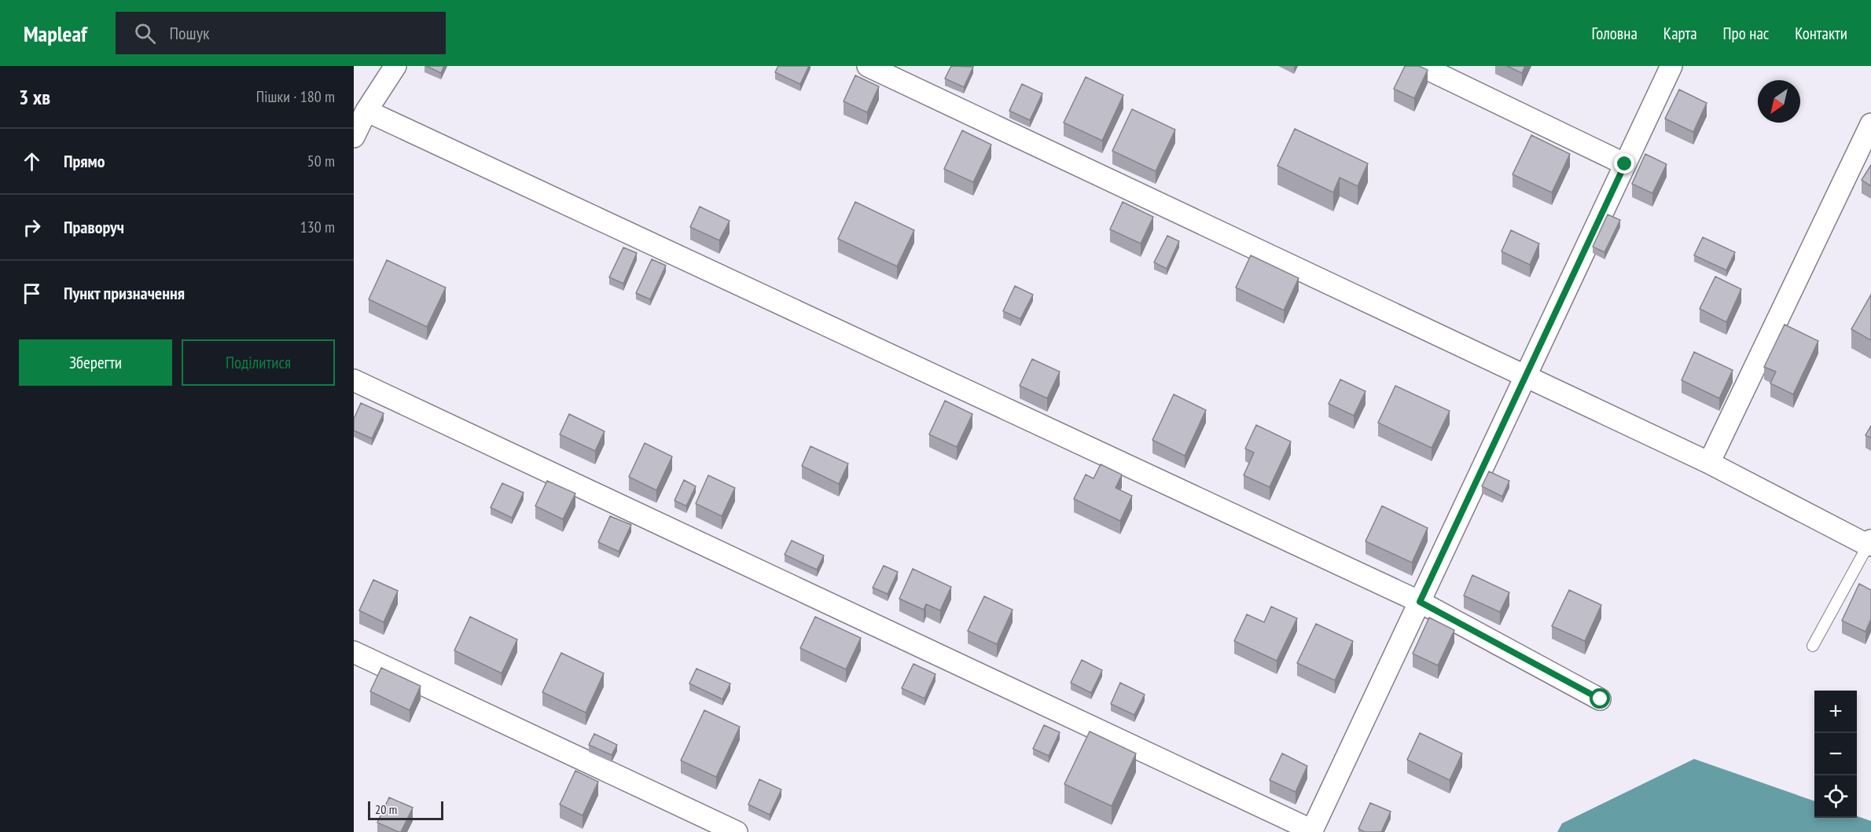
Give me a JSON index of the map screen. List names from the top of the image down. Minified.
{"scale_bar":"20 m","north":"bottom left","page":{"header":"Mapleaf","search":"Пошук","nav":["Головна","Карта","Про нас","Контакти"],"heading":["3 хв","Пішки · 180 m"],"list":[["Прямо","50 m"],["Праворуч","130 m"],"Пункт призначення"],"buttons":["Зберегти","Поділитися"],"map_buttons":["+","−"],"scale":"20 m"}}
